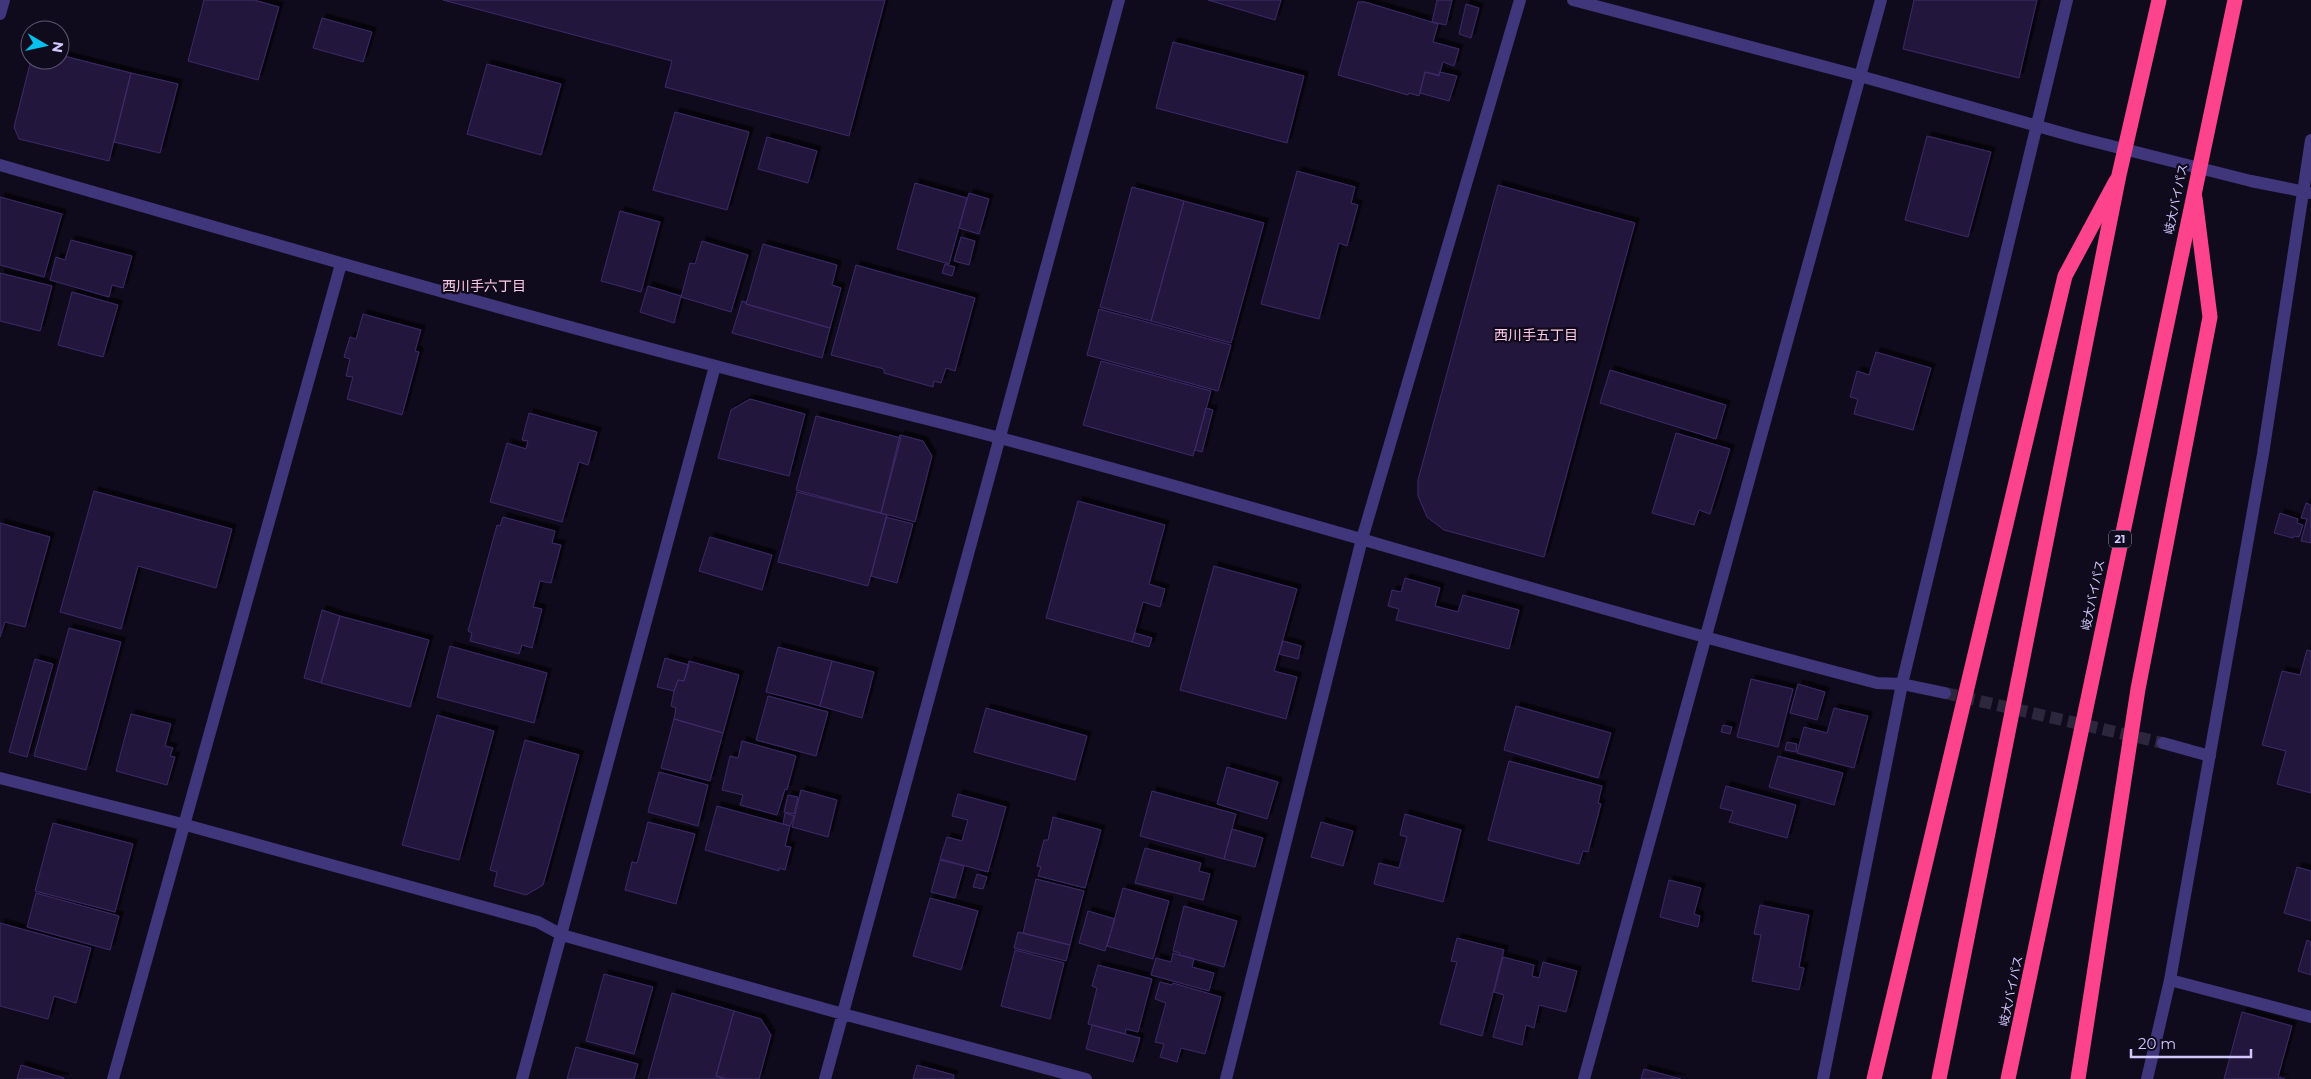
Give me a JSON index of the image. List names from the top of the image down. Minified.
{"streets":{"highway":["岐大バイパス","21"]},"crossings":[["岐大バイパス","21"]],"districts":["西川手六丁目","西川手五丁目"],"scale_bar":"20 m","north":"right"}
